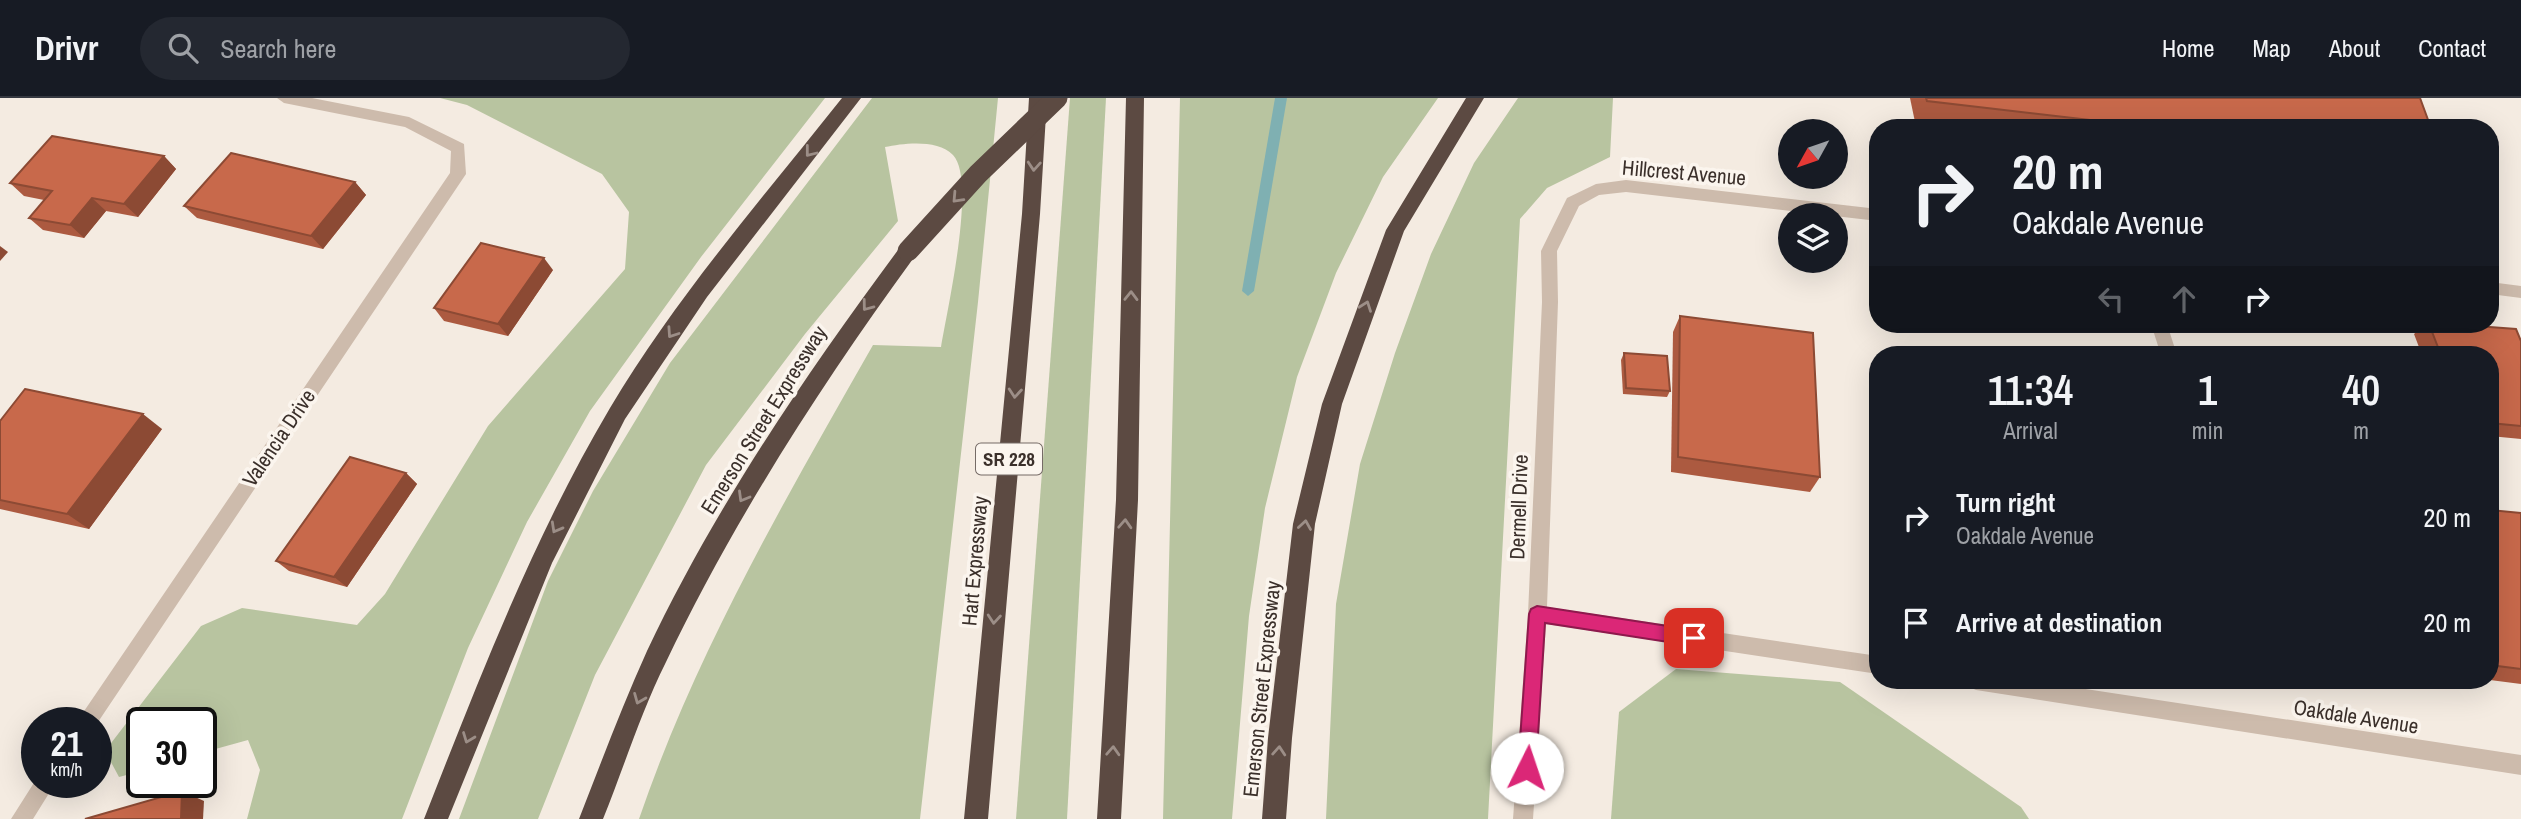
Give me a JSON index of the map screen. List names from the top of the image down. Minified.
{"streets":{"highway":["Emerson Street Expressway","SR 228","Hart Expressway"],"street":["Hillcrest Avenue","Valencia Drive","Dermell Drive","Oakdale Avenue"]},"crossings":[["Hillcrest Avenue","Dermell Drive"]],"north":"bottom left","page":{"header":"Drivr","search":"Search here","nav":["Home","Map","About","Contact"],"turn":["20 m","Oakdale Avenue"],"eta":["11:34","Arrival","1","min","40","m"],"list":[{"name":"Turn right","note":"Oakdale Avenue","value":"20 m"},{"name":"Arrive at destination","value":"20 m"}],"speed":"21 km/h","limit":"30"}}
